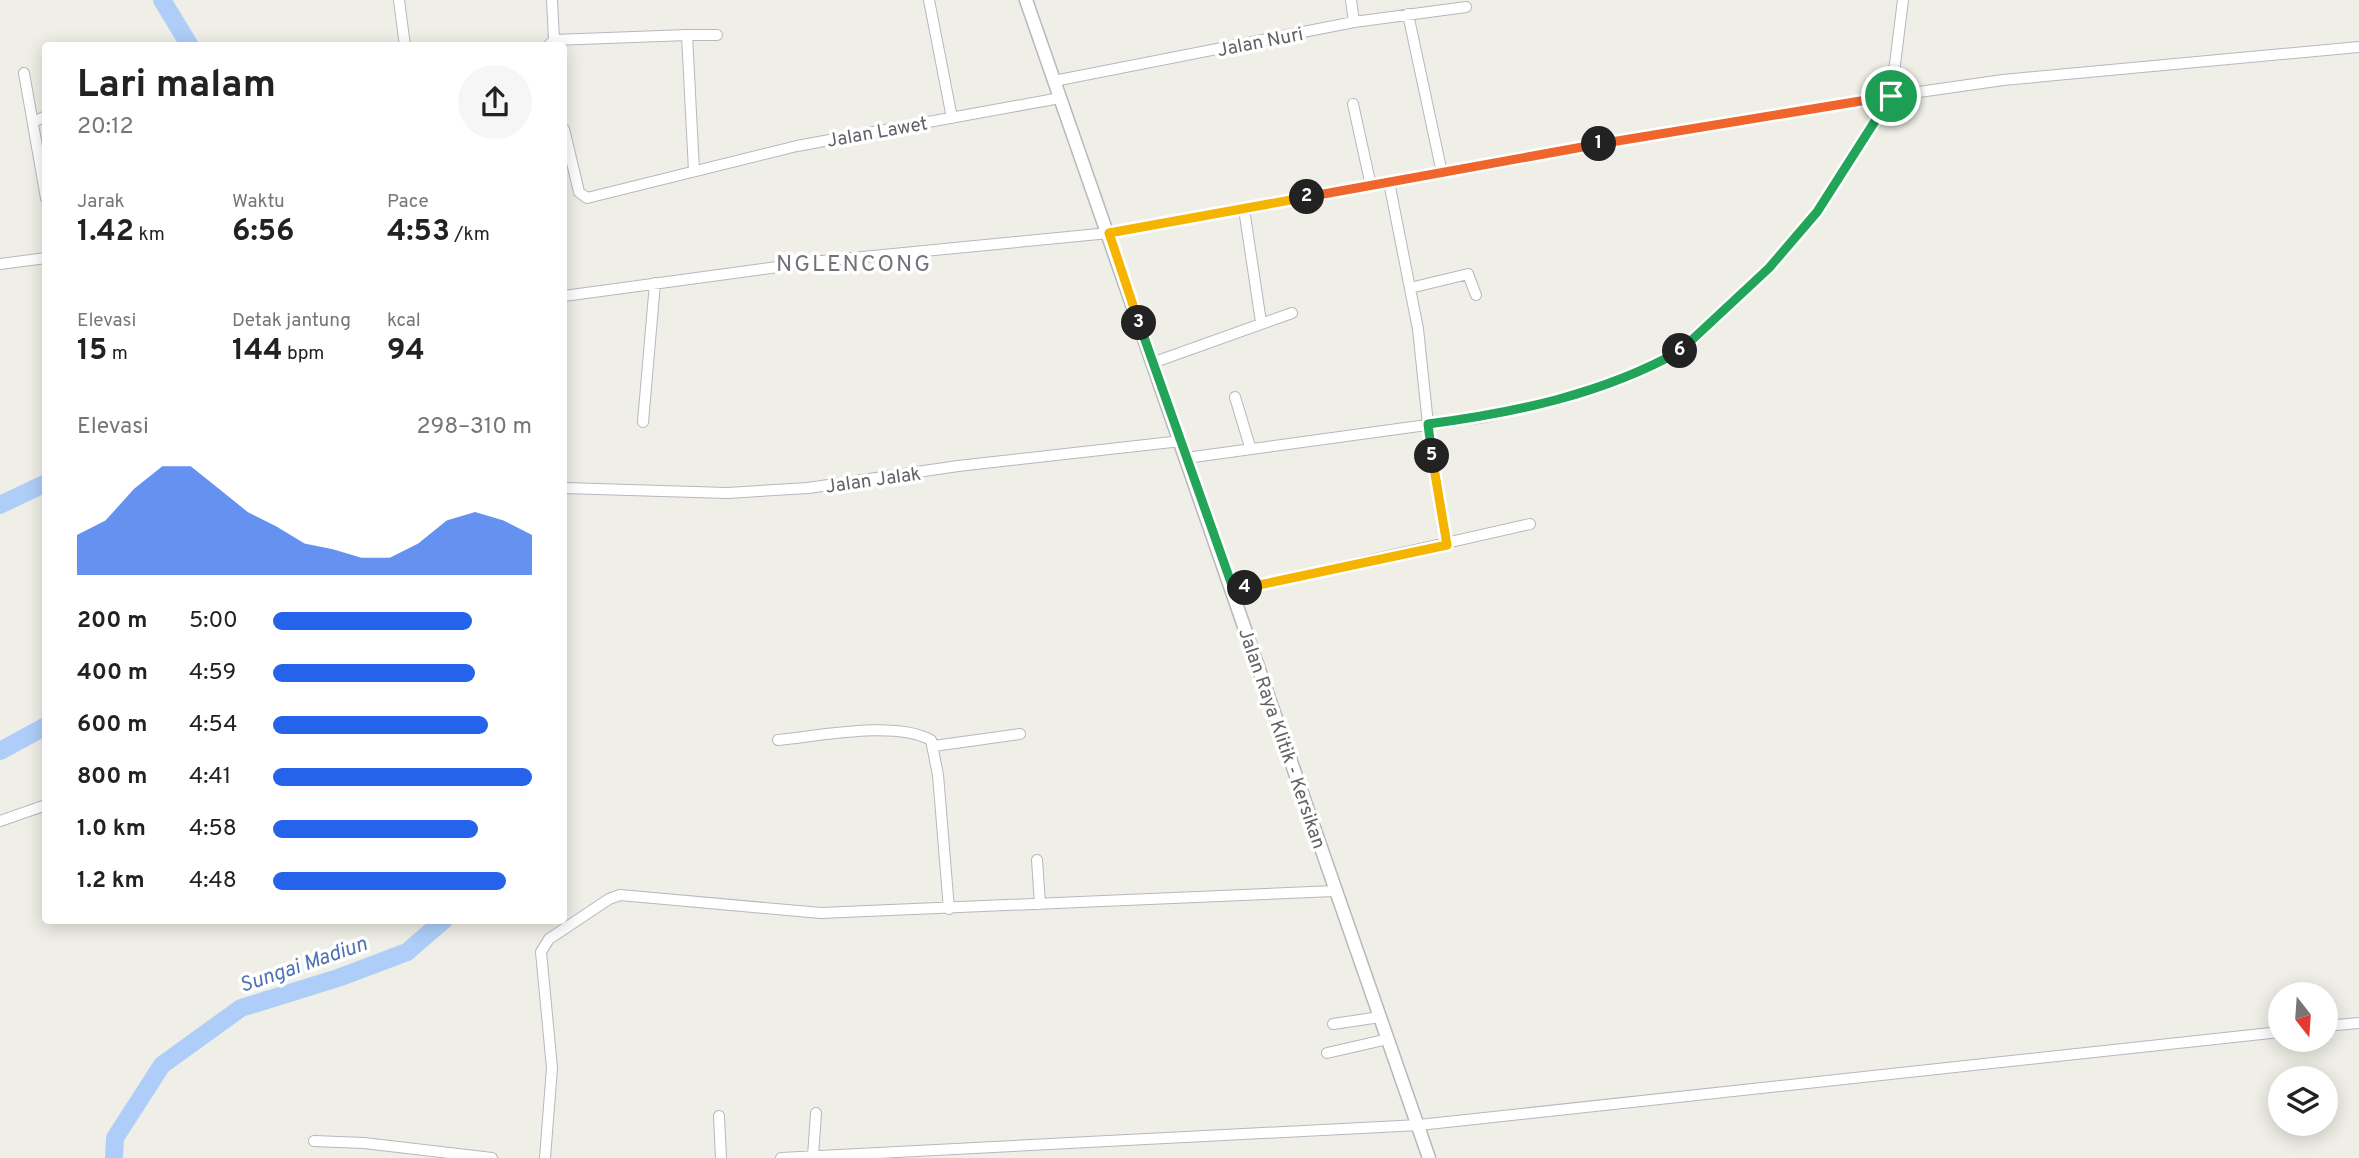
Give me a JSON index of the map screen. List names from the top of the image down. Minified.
{"streets":{"street":["Jalan Nuri","Jalan Lawet","Jalan Jalak","Jalan Raya Klitik - Kersikan"]},"crossings":[["Jalan Nuri","Jalan Raya Klitik - Kersikan"],["Jalan Lawet","Jalan Raya Klitik - Kersikan"],["Jalan Jalak","Jalan Raya Klitik - Kersikan"]],"districts":["NGLENCONG"],"water":["Sungai Madiun"],"north":"bottom","page":{"heading":["Lari malam","20:12"],"pins":["1","2","3","6","5","4"],"stats":[["Jarak","1.42 km"],["Waktu","6:56"],["Pace","4:53 /km"],["Elevasi","15 m"],["Detak jantung","144 bpm"],["kcal","94"]],"chart":["Elevasi","298–310 m"],"list":[{"name":"200 m","note":"5:00"},{"name":"400 m","note":"4:59"},{"name":"600 m","note":"4:54"},{"name":"800 m","note":"4:41"},{"name":"1.0 km","note":"4:58"},{"name":"1.2 km","note":"4:48"}]}}
